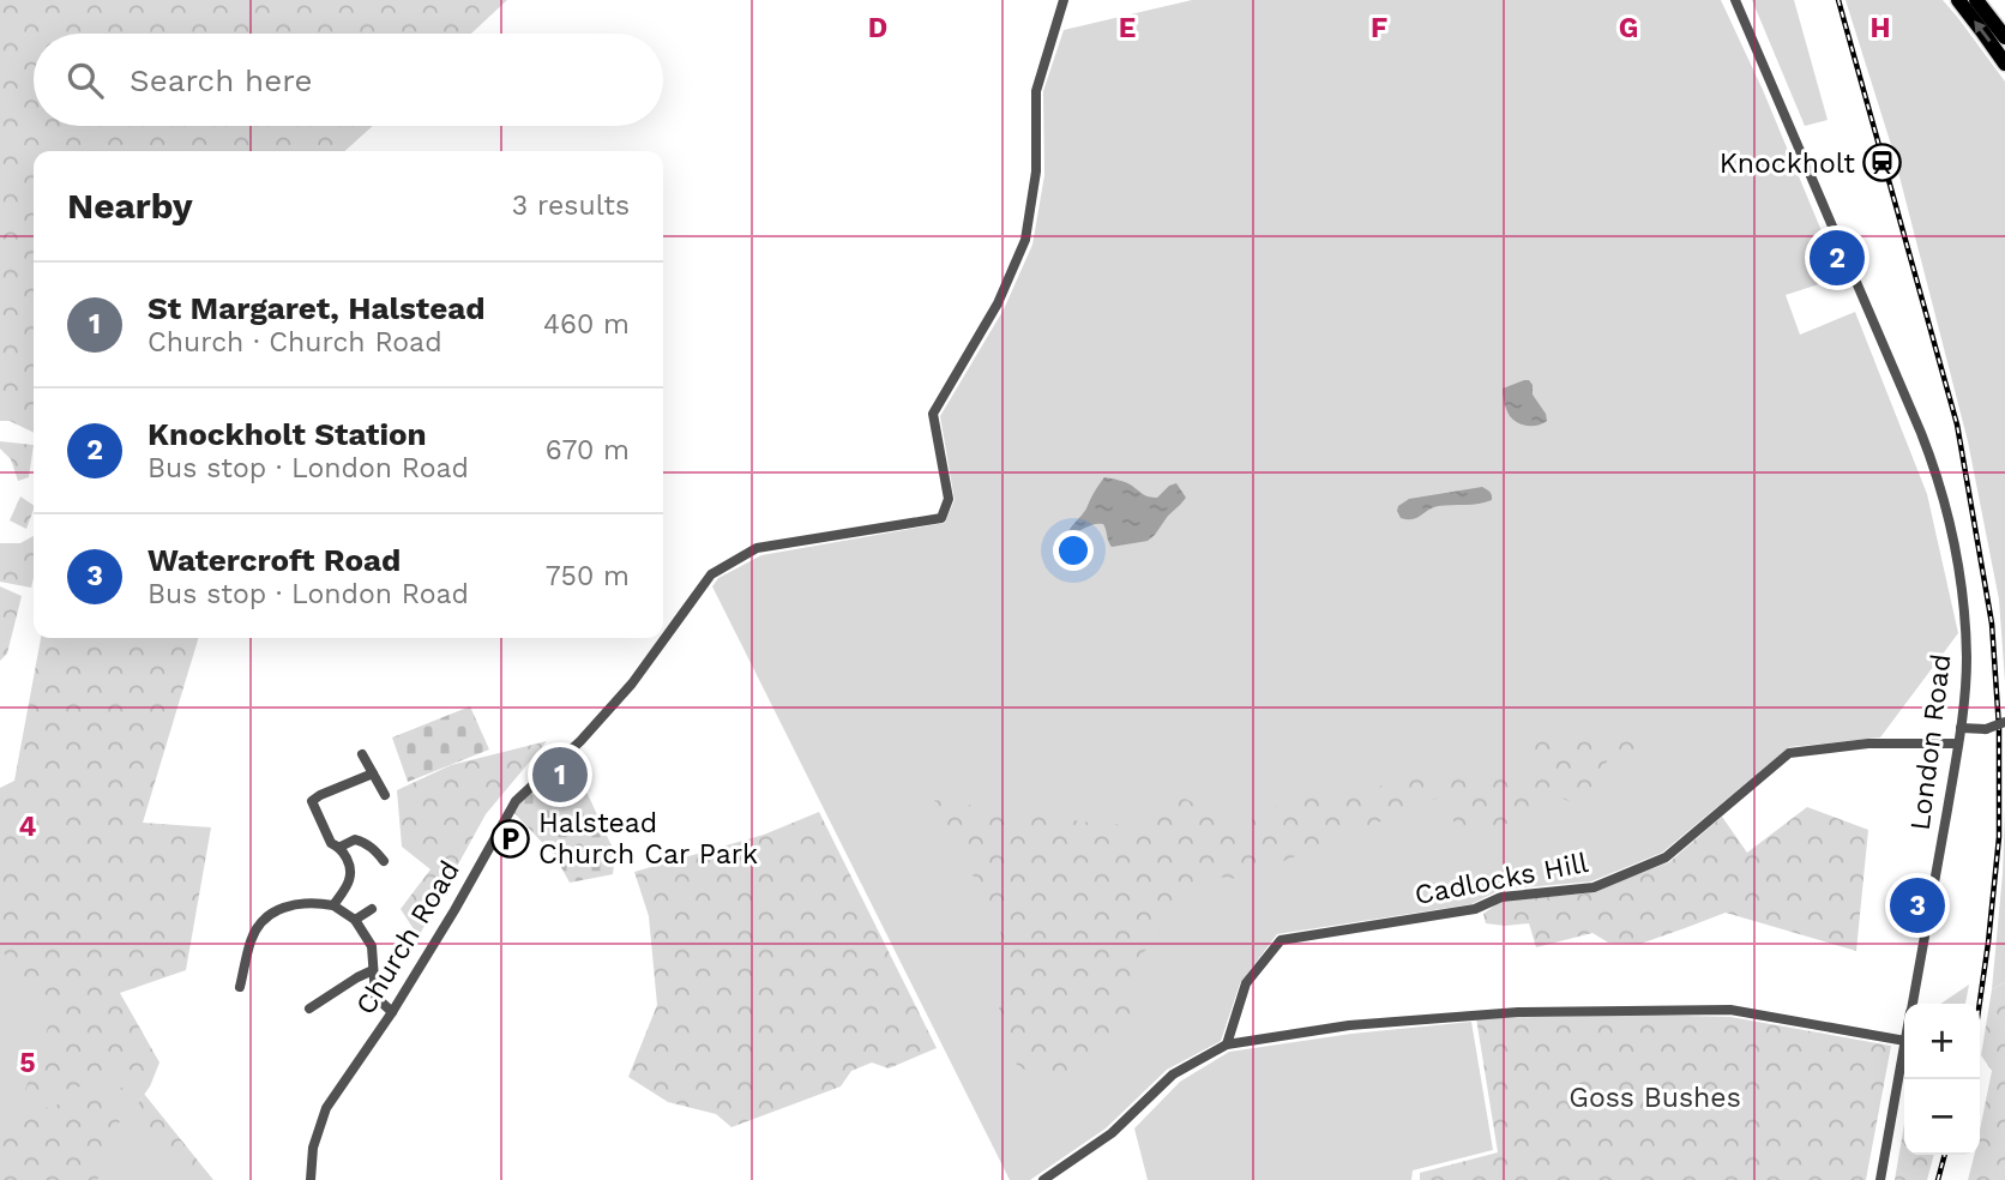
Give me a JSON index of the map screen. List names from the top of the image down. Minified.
{"streets":{"street":["London Road","Cadlocks Hill","Church Road"]},"crossings":[["London Road","Cadlocks Hill"]],"parks":["Goss Bushes"],"places":{"station":["Knockholt"],"parking":["Halstead Church Car Park"]},"page":{"search":"Search here","heading":["Nearby","3 results"],"pins":["2","1","3"],"list":[{"mark":"1","name":"St Margaret, Halstead","note":"Church · Church Road","value":"460 m"},{"mark":"2","name":"Knockholt Station","note":"Bus stop · London Road","value":"670 m"},{"mark":"3","name":"Watercroft Road","note":"Bus stop · London Road","value":"750 m"}],"map_buttons":["+","−"]},"grid":{"columns":["D","E","F","G","H"],"rows":["4","5"]}}
